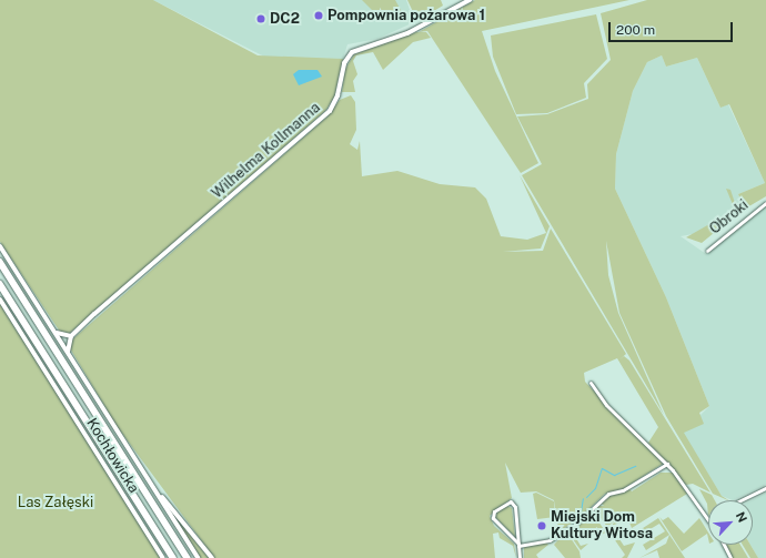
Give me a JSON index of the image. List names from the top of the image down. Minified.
{"streets":{"street":["Wilhelma Kollmanna","Obroki","Kochłowicka"]},"parks":["Las Załęski"],"places":["Pompownia pożarowa 1","DC2","Miejski Dom Kultury Witosa"],"scale_bar":"200 m","north":"top right"}
